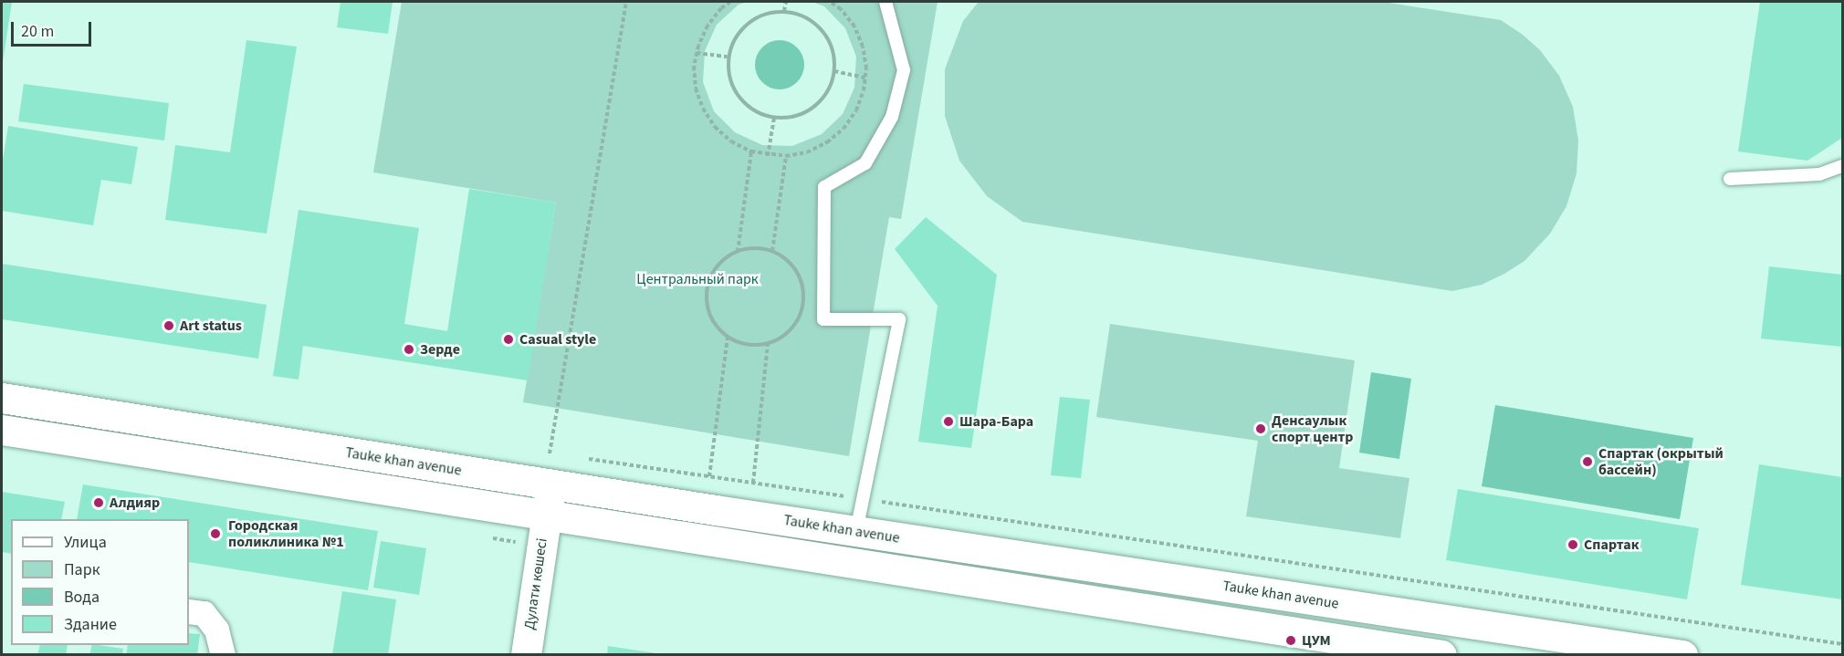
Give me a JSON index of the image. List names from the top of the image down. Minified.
{"streets":{"main road":["Tauke khan avenue","Дулати көшесі"]},"crossings":[["Tauke khan avenue","Дулати көшесі"]],"parks":["Центральный парк"],"places":["Art status","Casual style","Зерде","Шара-Бара","Денсаулык спорт центр","Спартак (окрытый бассейн)","Алдияр","Городская поликлиника №1","Спартак","ЦУМ"],"legend":["Улица","Парк","Вода","Здание"],"scale_bar":"20 m"}
